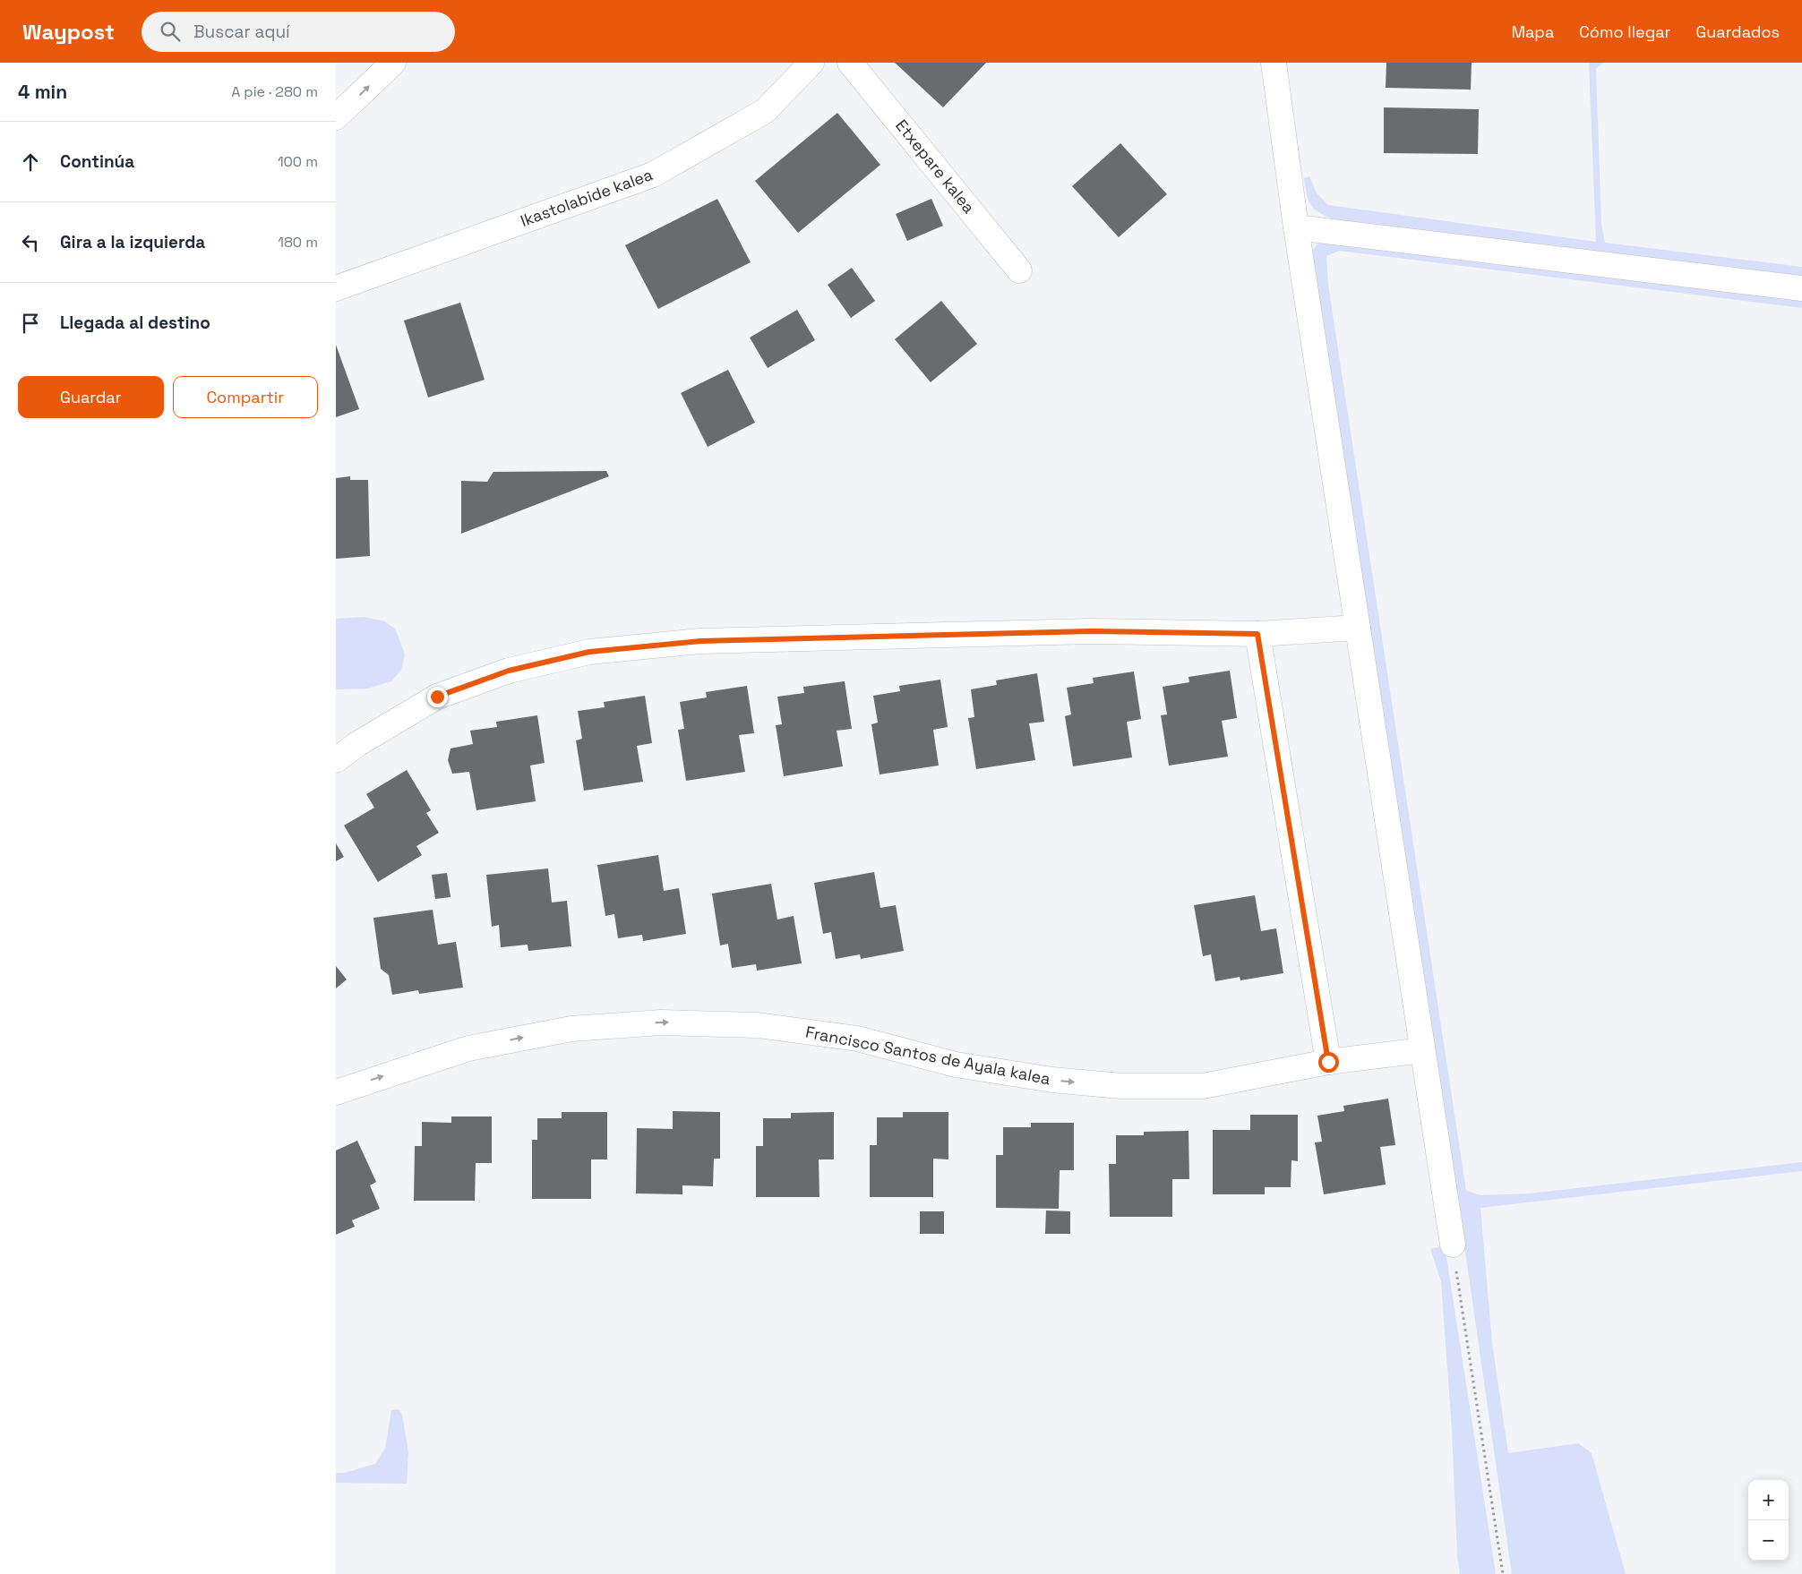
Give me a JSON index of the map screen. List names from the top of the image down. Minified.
{"streets":{"street":["Etxepare kalea","Ikastolabide kalea","Francisco Santos de Ayala kalea"]},"one_way":["Francisco Santos de Ayala kalea"],"page":{"header":"Waypost","search":"Buscar aquí","nav":["Mapa","Cómo llegar","Guardados"],"heading":["4 min","A pie · 280 m"],"list":[["Continúa","100 m"],["Gira a la izquierda","180 m"],"Llegada al destino"],"buttons":["Guardar","Compartir"],"map_buttons":["+","−"]}}
